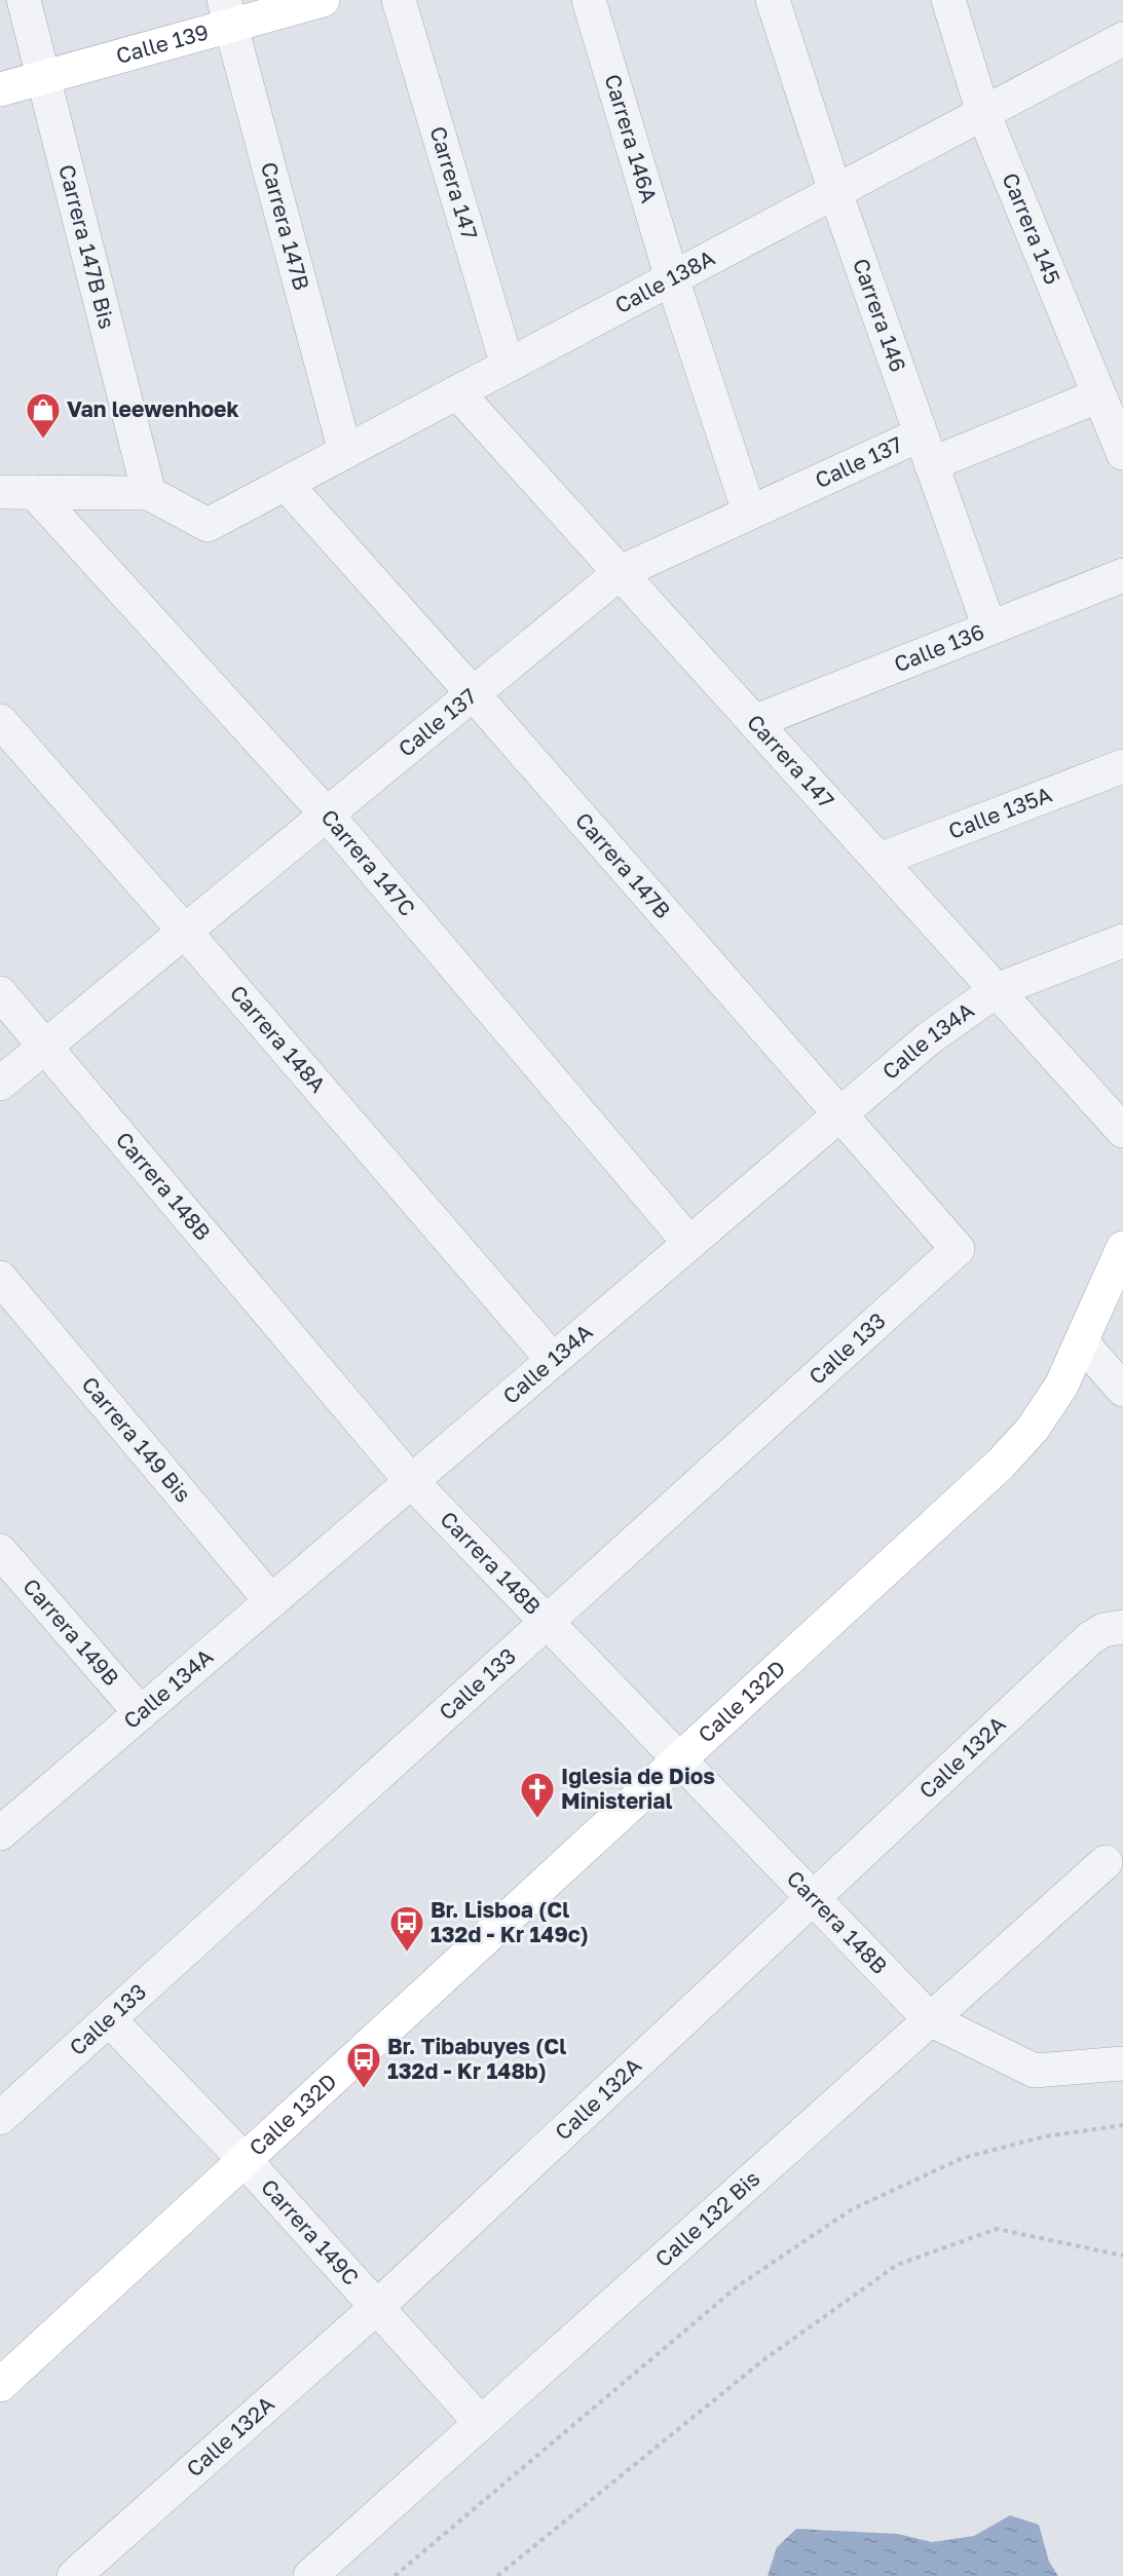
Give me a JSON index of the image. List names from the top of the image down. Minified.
{"streets":{"main road":["Calle 139","Calle 132D"],"street":["Carrera 146A","Carrera 147","Carrera 147B","Carrera 145","Carrera 147B Bis","Calle 138A","Carrera 146","Calle 137","Calle 136","Calle 135A","Carrera 147C","Carrera 148A","Calle 134A","Carrera 148B","Calle 133","Carrera 149 Bis","Carrera 149B","Calle 132A","Calle 132 Bis","Carrera 149C"]},"crossings":[["Calle 139","Carrera 147B"],["Calle 139","Carrera 147B Bis"],["Carrera 146A","Calle 138A"],["Carrera 146A","Calle 137"],["Carrera 147","Calle 138A"],["Carrera 147","Calle 137"],["Carrera 147","Calle 136"],["Carrera 147","Calle 135A"],["Carrera 147","Calle 134A"],["Carrera 147B","Calle 138A"],["Carrera 147B","Calle 137"],["Carrera 147B","Calle 134A"],["Carrera 147B","Calle 133"],["Carrera 145","Calle 138A"],["Carrera 145","Calle 137"],["Carrera 147B Bis","Calle 138A"],["Calle 138A","Carrera 146"],["Carrera 146","Calle 137"],["Carrera 146","Calle 136"],["Calle 137","Carrera 147C"],["Calle 137","Carrera 148A"],["Calle 137","Carrera 148B"],["Carrera 147C","Calle 134A"],["Carrera 148A","Calle 134A"],["Calle 134A","Carrera 148B"],["Calle 134A","Carrera 149 Bis"],["Calle 134A","Carrera 149B"],["Carrera 148B","Calle 133"],["Carrera 148B","Calle 132D"],["Carrera 148B","Calle 132A"],["Carrera 148B","Calle 132 Bis"],["Calle 133","Carrera 149C"],["Calle 132D","Carrera 149C"],["Calle 132A","Carrera 149C"],["Calle 132 Bis","Carrera 149C"]],"places":{"shop":["Van leewenhoek"],"church":["Iglesia de Dios Ministerial"],"bus stop":["Br. Lisboa (Cl 132d - Kr 149c)","Br. Tibabuyes (Cl 132d - Kr 148b)"]}}
